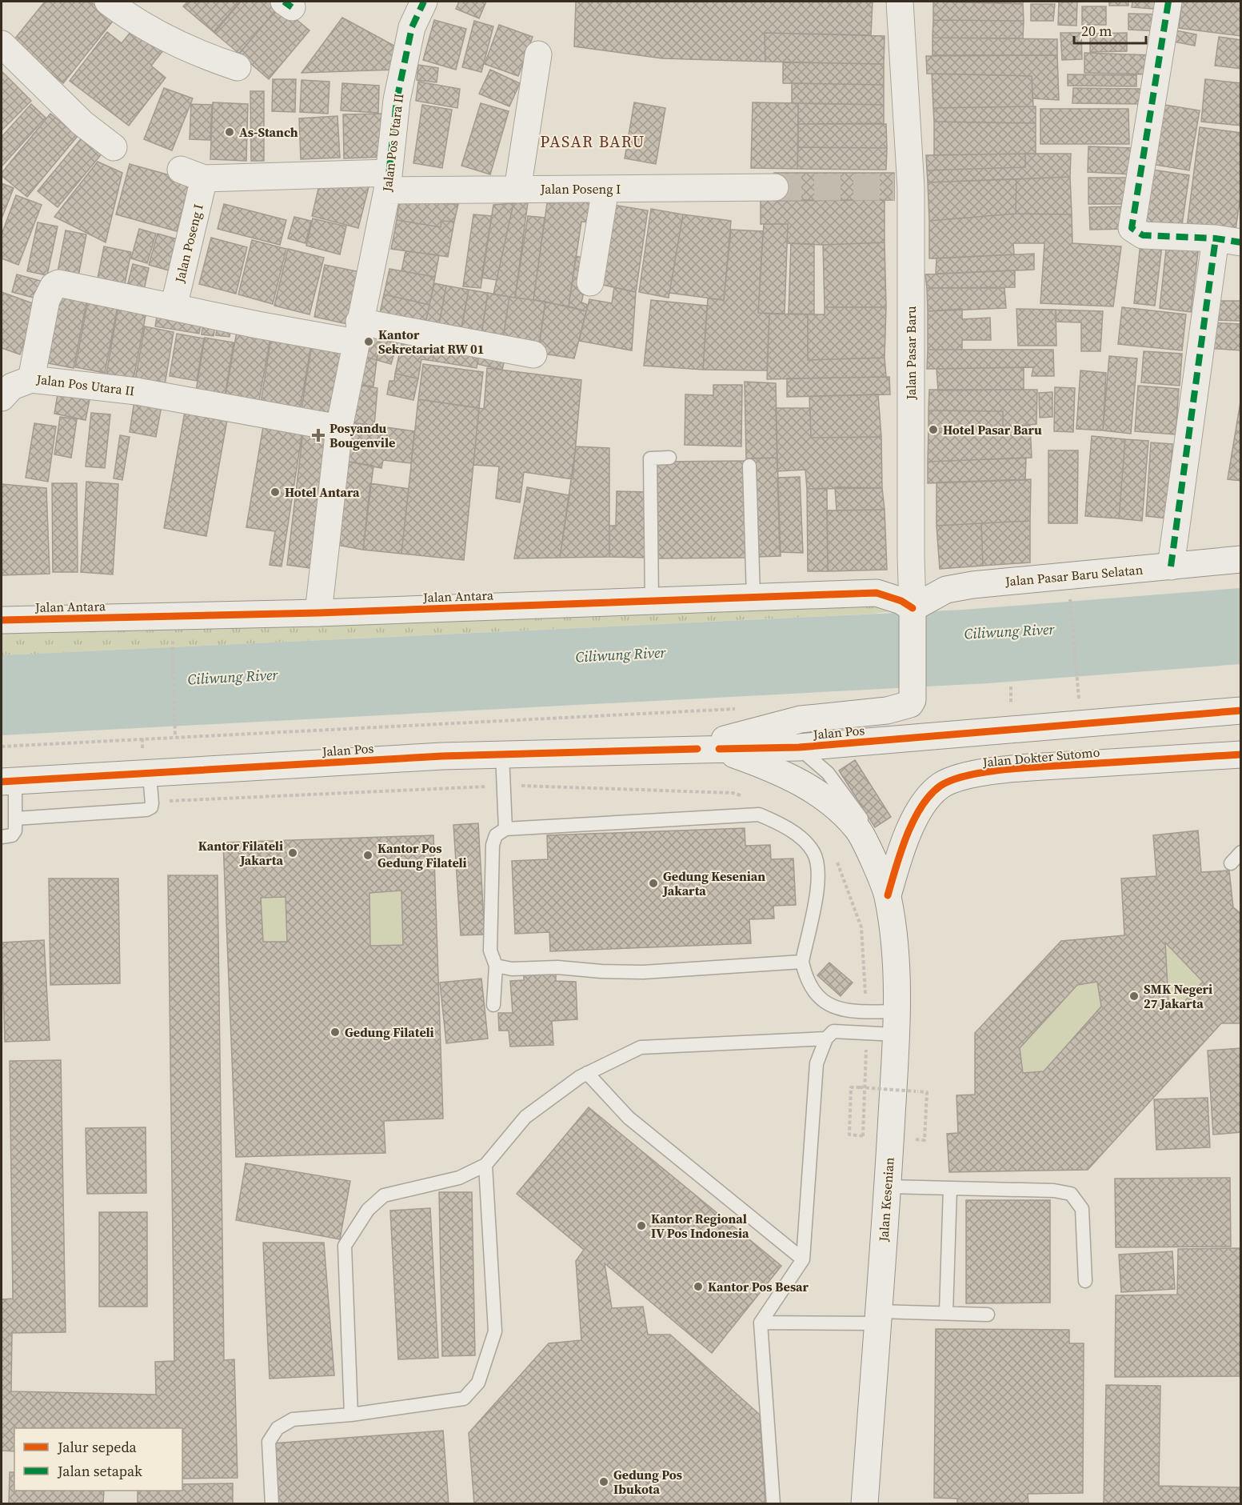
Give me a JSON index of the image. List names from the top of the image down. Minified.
{"streets":{"street":["Jalan Pos Utara II","Jalan Poseng I","Jalan Pasar Baru","Jalan Pasar Baru Selatan","Jalan Antara","Jalan Pos","Jalan Dokter Sutomo","Jalan Kesenian"]},"crossings":[["Jalan Pos Utara II","Jalan Poseng I"],["Jalan Pos Utara II","Jalan Antara"],["Jalan Pasar Baru","Jalan Pasar Baru Selatan"],["Jalan Pasar Baru","Jalan Antara"],["Jalan Pasar Baru","Jalan Pos"],["Jalan Pasar Baru Selatan","Jalan Antara"],["Jalan Dokter Sutomo","Jalan Kesenian"]],"districts":["PASAR BARU"],"water":["Ciliwung River"],"places":{"other":["As-Stanch","Kantor Sekretariat RW 01","Hotel Pasar Baru","Hotel Antara","Kantor Filateli Jakarta","Kantor Pos Gedung Filateli","Gedung Kesenian Jakarta","SMK Negeri 27 Jakarta","Gedung Filateli","Kantor Regional IV Pos Indonesia","Kantor Pos Besar","Gedung Pos Ibukota"],"health":["Posyandu Bougenvile"]},"legend":["Jalur sepeda","Jalan setapak"],"scale_bar":"20 m"}
